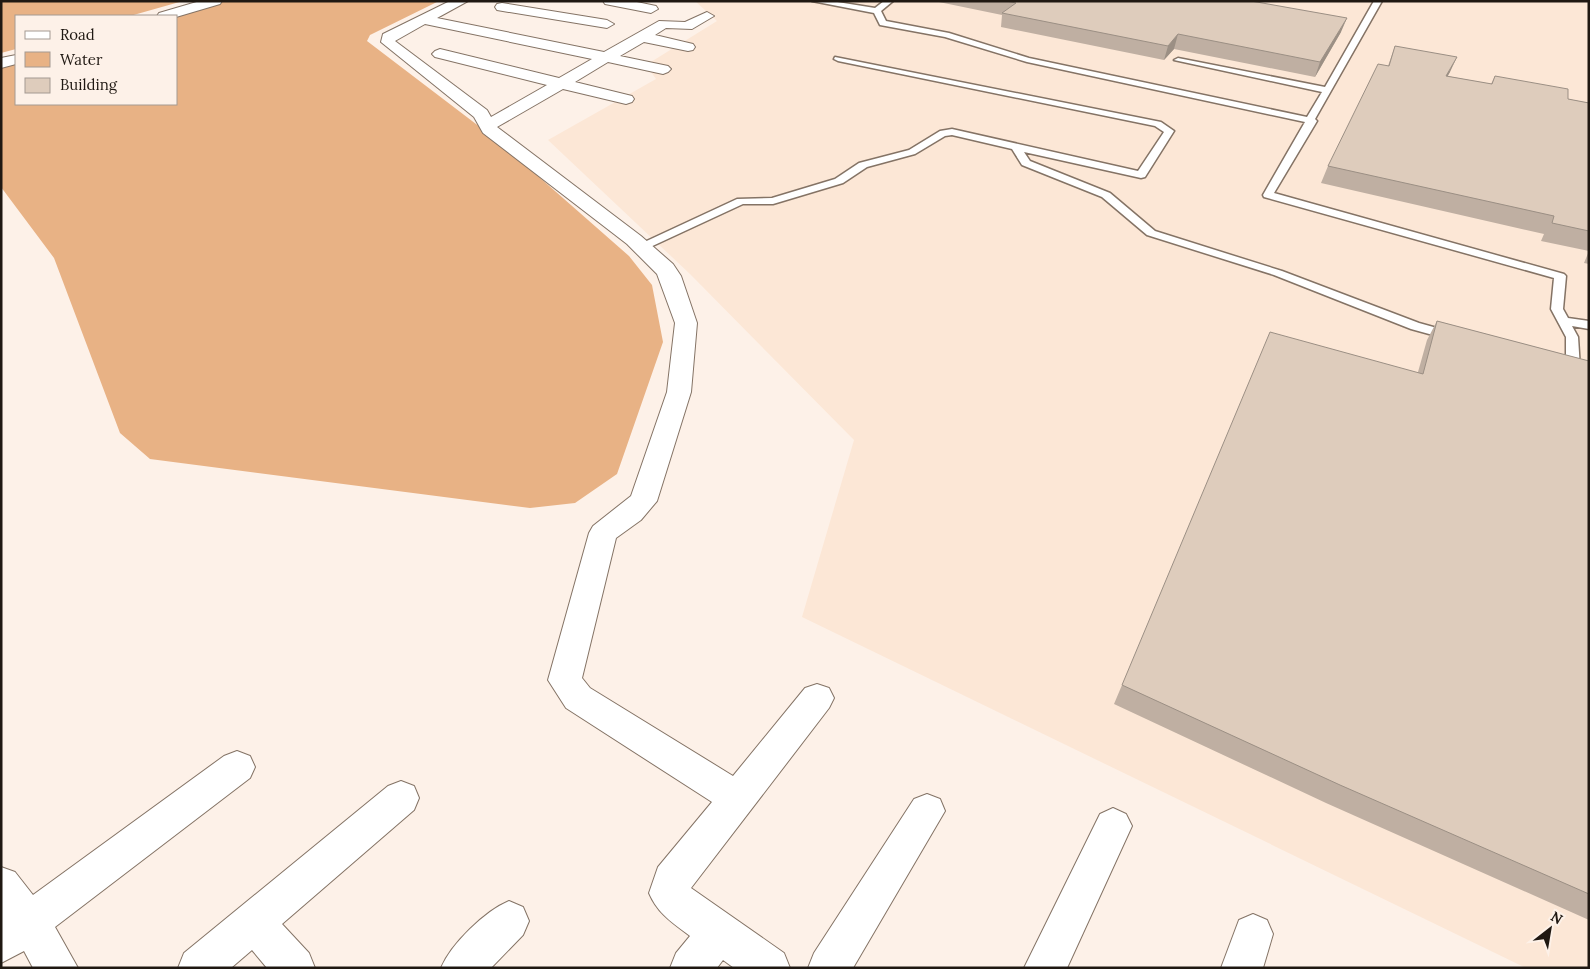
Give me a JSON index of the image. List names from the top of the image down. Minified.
{"legend":["Road","Water","Building"],"north":"top right"}
